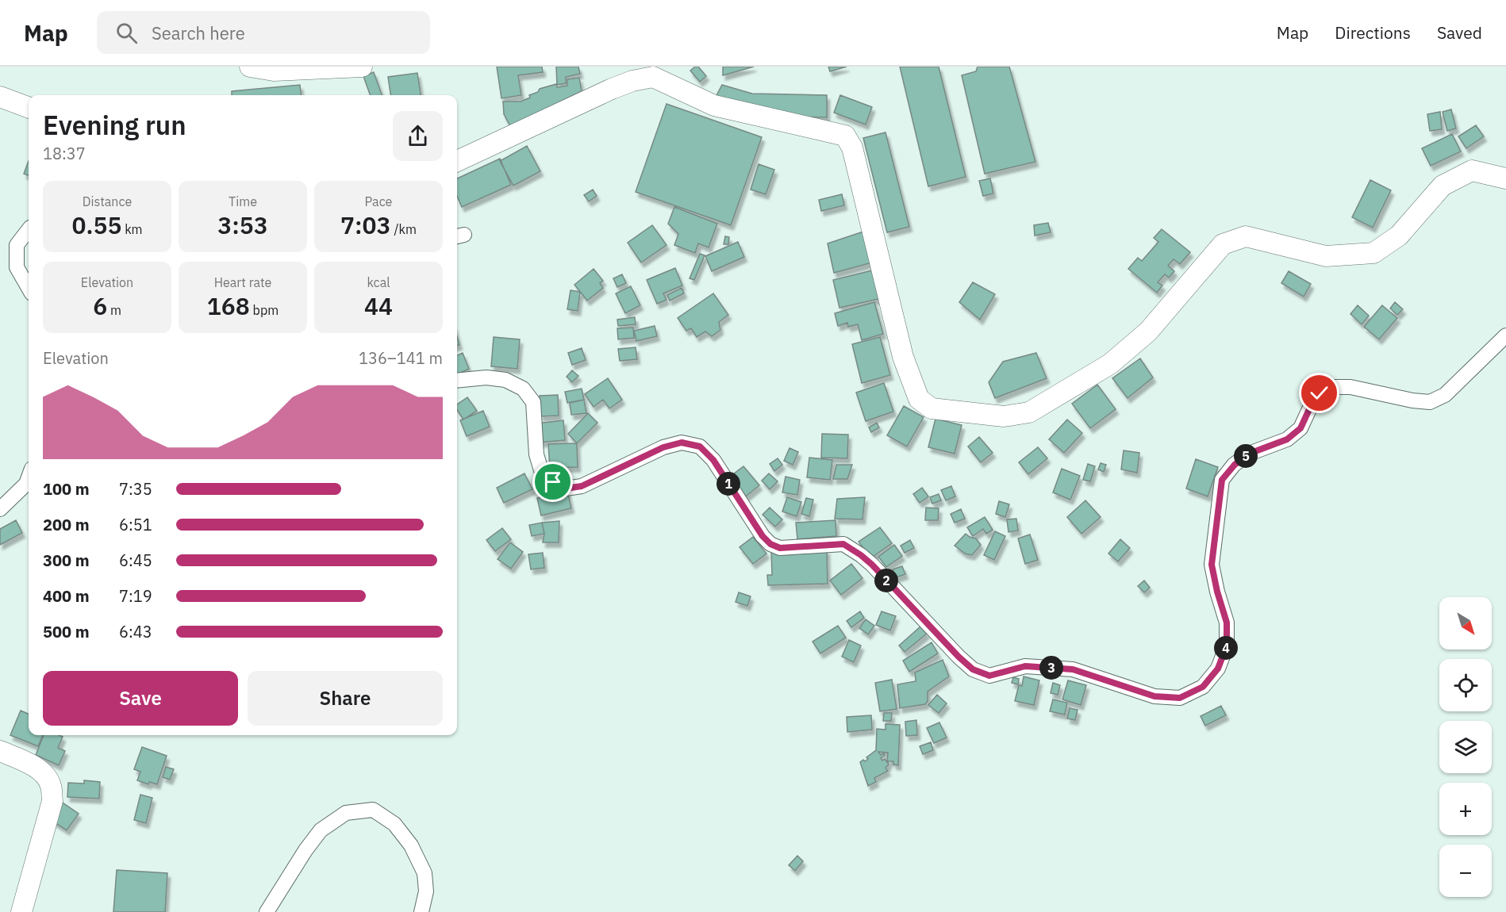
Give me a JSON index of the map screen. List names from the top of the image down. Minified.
{"north":"bottom right","page":{"header":"Map","search":"Search here","nav":["Map","Directions","Saved"],"heading":["Evening run","18:37"],"stats":[["Distance","0.55 km"],["Time","3:53"],["Pace","7:03 /km"],["Elevation","6 m"],["Heart rate","168 bpm"],["kcal","44"]],"chart":["Elevation","136–141 m"],"pins":["5","1","2","4","3"],"list":[{"name":"100 m","note":"7:35"},{"name":"200 m","note":"6:51"},{"name":"300 m","note":"6:45"},{"name":"400 m","note":"7:19"},{"name":"500 m","note":"6:43"}],"map_buttons":["+","−"],"buttons":["Save","Share"]}}
